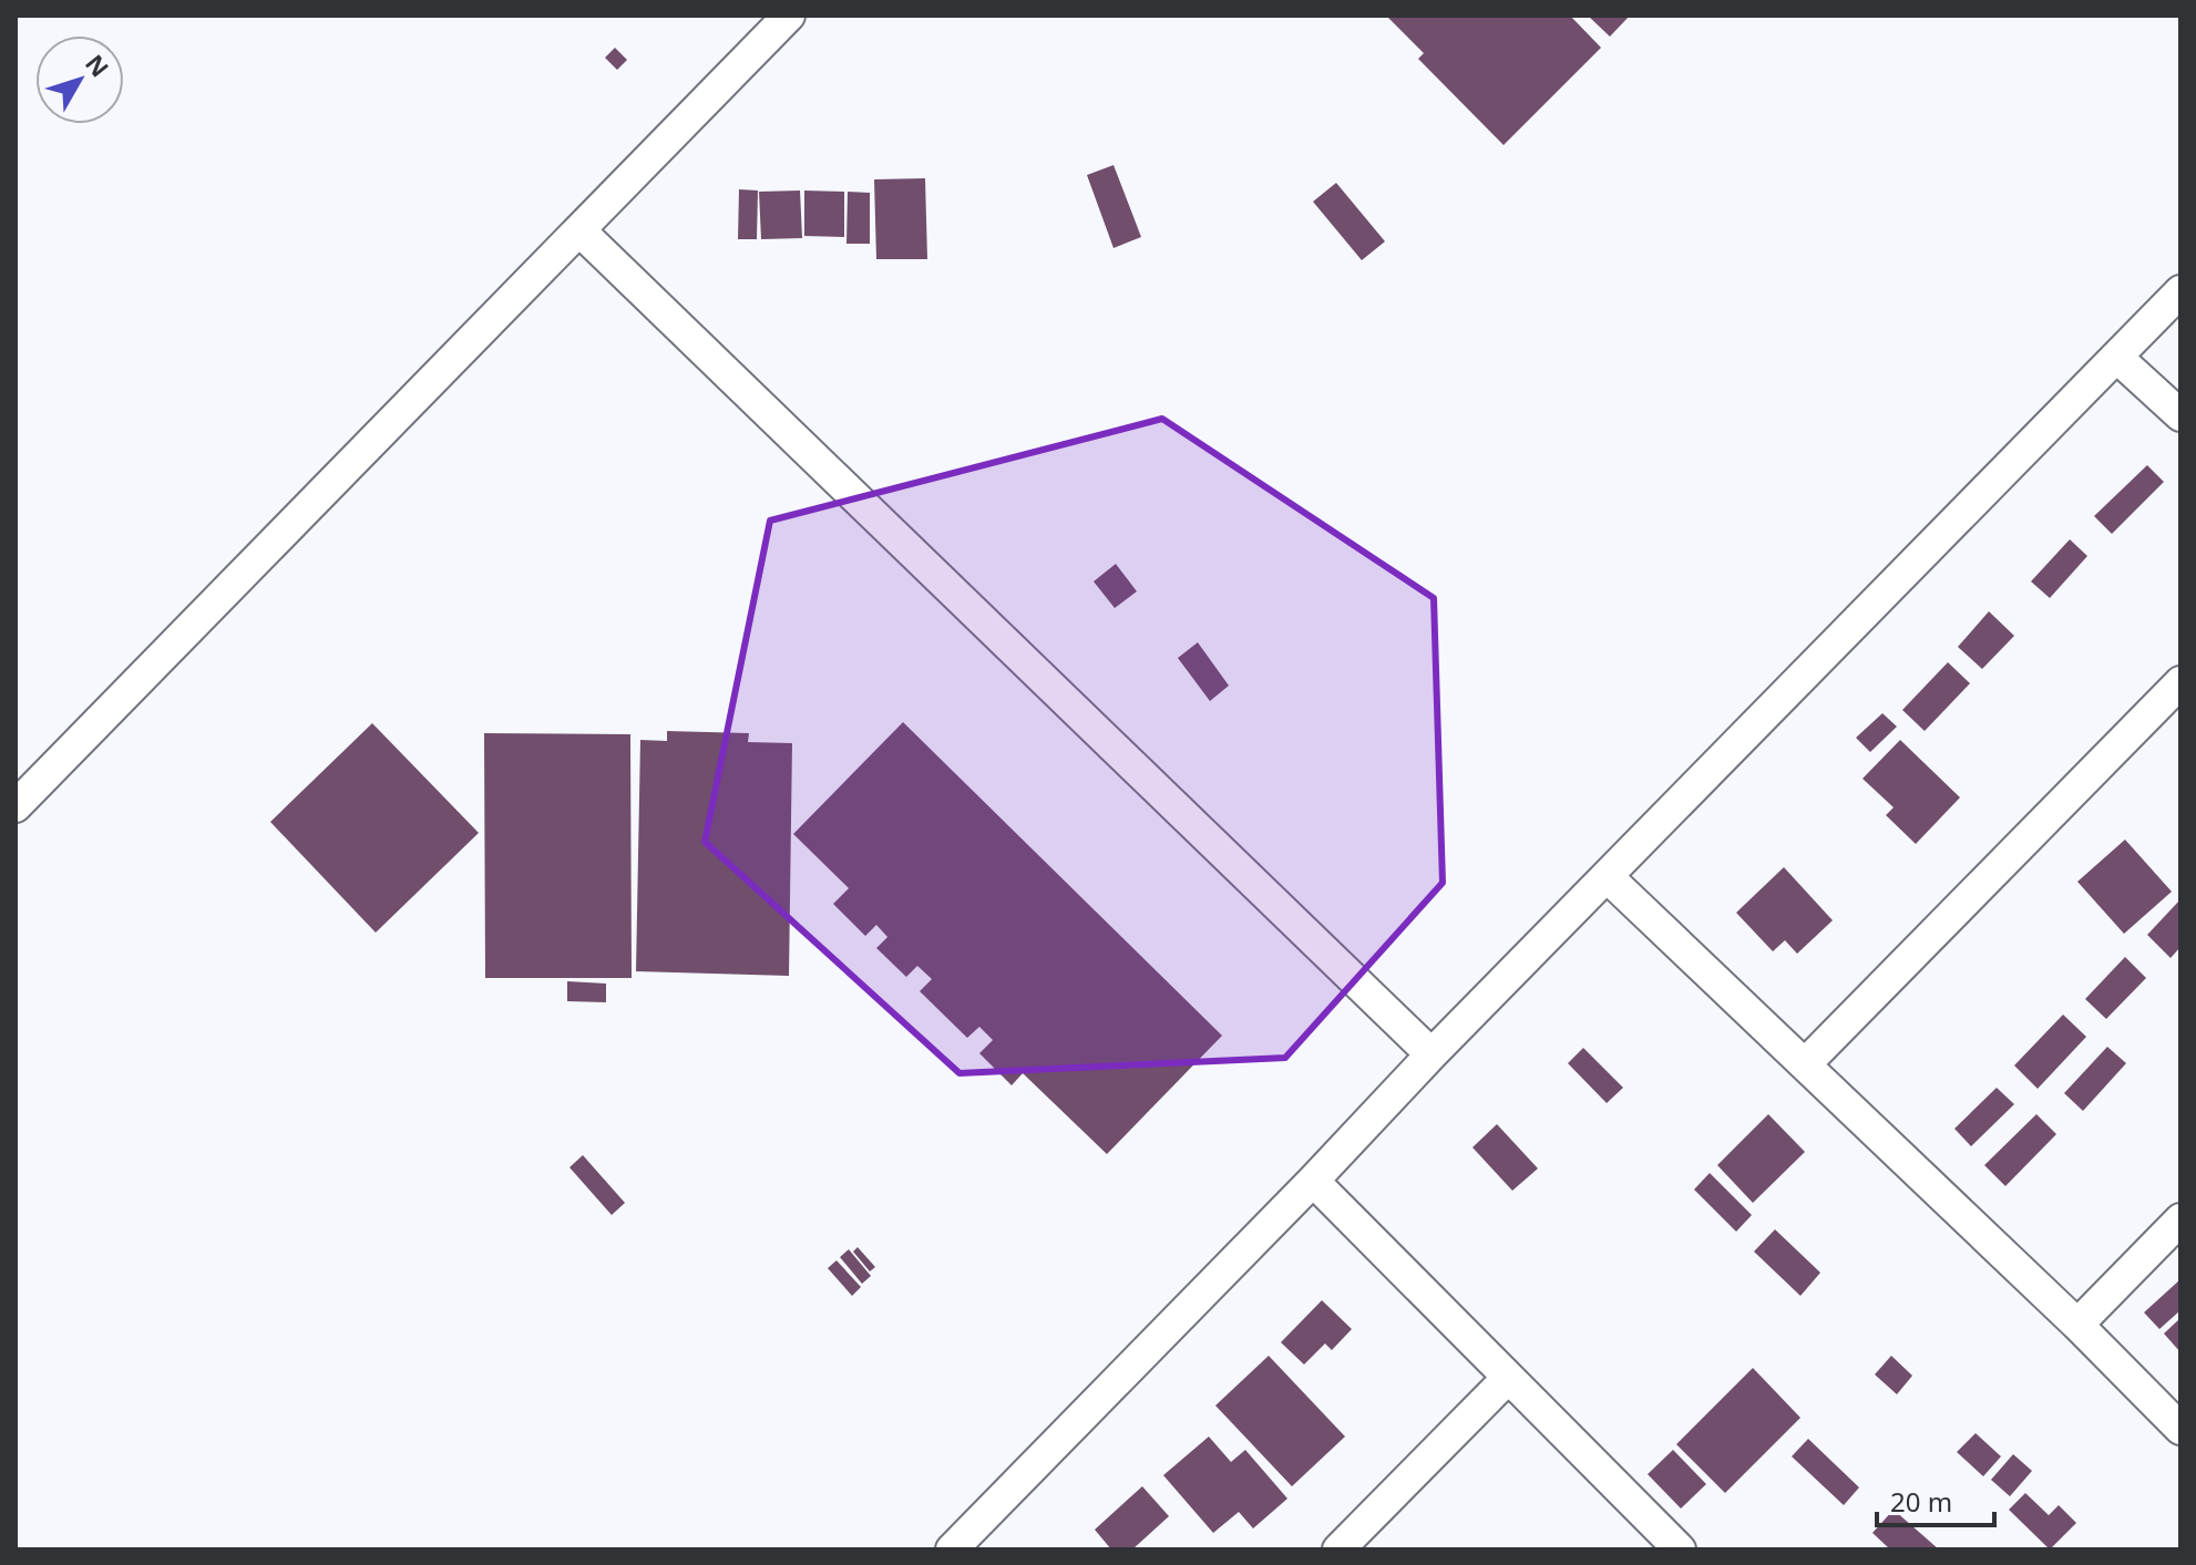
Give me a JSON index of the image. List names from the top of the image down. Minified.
{"scale_bar":"20 m","north":"top right"}
